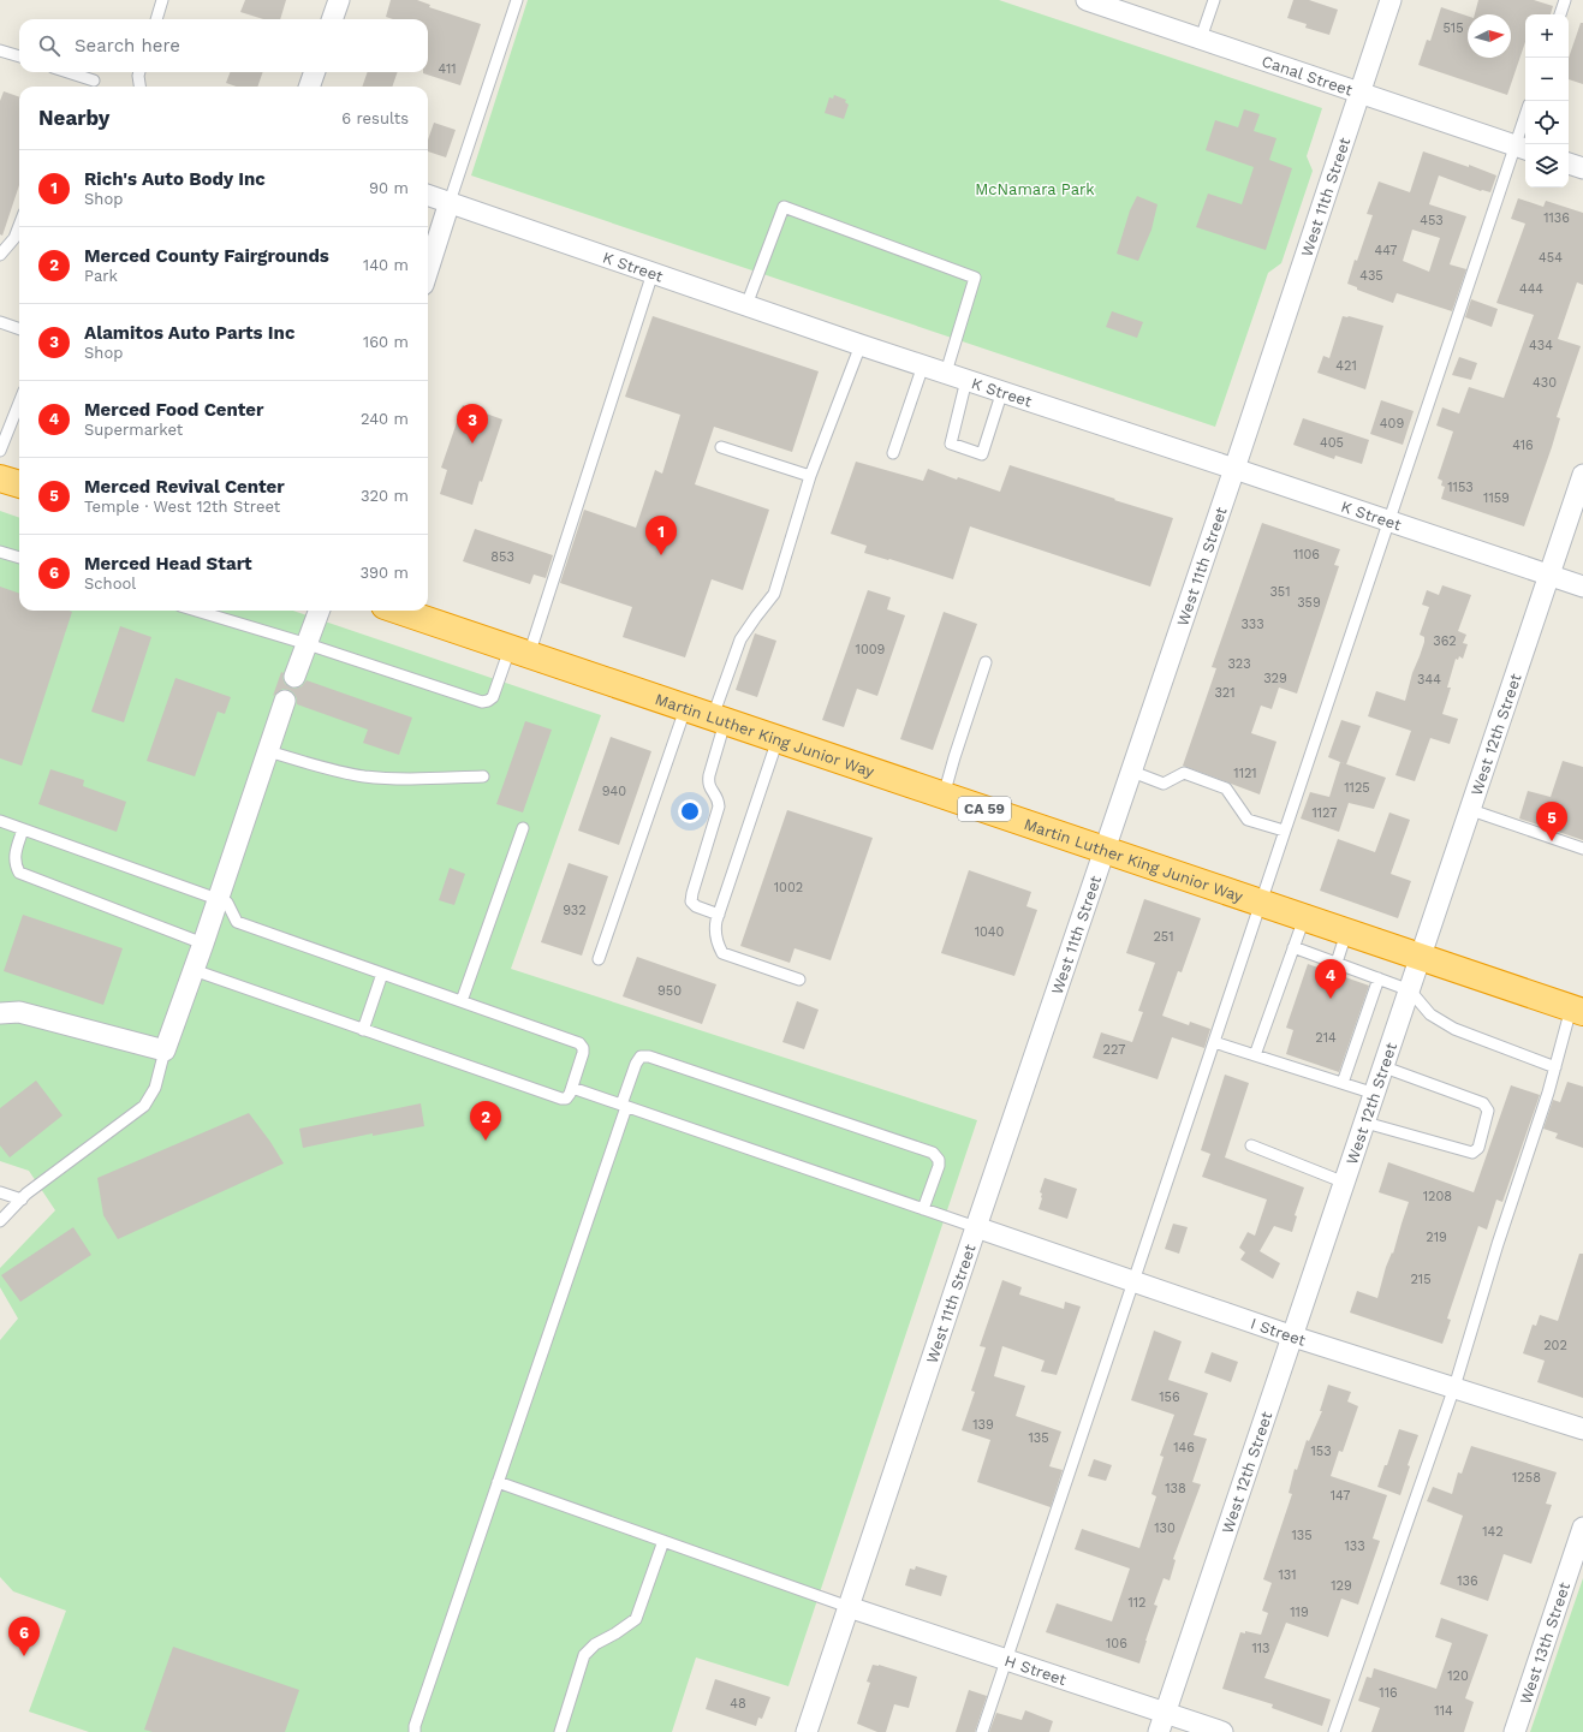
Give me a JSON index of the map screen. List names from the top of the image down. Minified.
{"streets":{"highway":["Martin Luther King Junior Way","CA 59"],"street":["Canal Street","West 11th Street","K Street","West 12th Street","I Street","West 13th Street","H Street"]},"crossings":[["Canal Street","West 11th Street"],["West 11th Street","K Street"],["West 11th Street","Martin Luther King Junior Way"],["West 11th Street","I Street"],["West 11th Street","H Street"],["K Street","West 12th Street"],["West 12th Street","Martin Luther King Junior Way"],["West 12th Street","I Street"],["West 12th Street","H Street"]],"parks":["McNamara Park"],"house_numbers":["515","411","1136","453","447","454","435","444","434","421","430","409","405","416","1153","1159","1106","853","351","359","333","362","1009","323","329","344","321","1121","1125","940","1127","1002","932","1040","251","950","214","227","1208","219","215","202","156","139","135","146","153","1258","138","147","130","142","135","133","131","136","129","112","119","106","113","120","116","48","114"],"north":"right","page":{"map_buttons":["+","−"],"search":"Search here","heading":["Nearby","6 results"],"list":[{"mark":"1","name":"Rich's Auto Body Inc","note":"Shop","value":"90 m"},{"mark":"2","name":"Merced County Fairgrounds","note":"Park","value":"140 m"},{"mark":"3","name":"Alamitos Auto Parts Inc","note":"Shop","value":"160 m"},{"mark":"4","name":"Merced Food Center","note":"Supermarket","value":"240 m"},{"mark":"5","name":"Merced Revival Center","note":"Temple · West 12th Street","value":"320 m"},{"mark":"6","name":"Merced Head Start","note":"School","value":"390 m"}],"pins":["3","1","5","4","2","6"]}}
